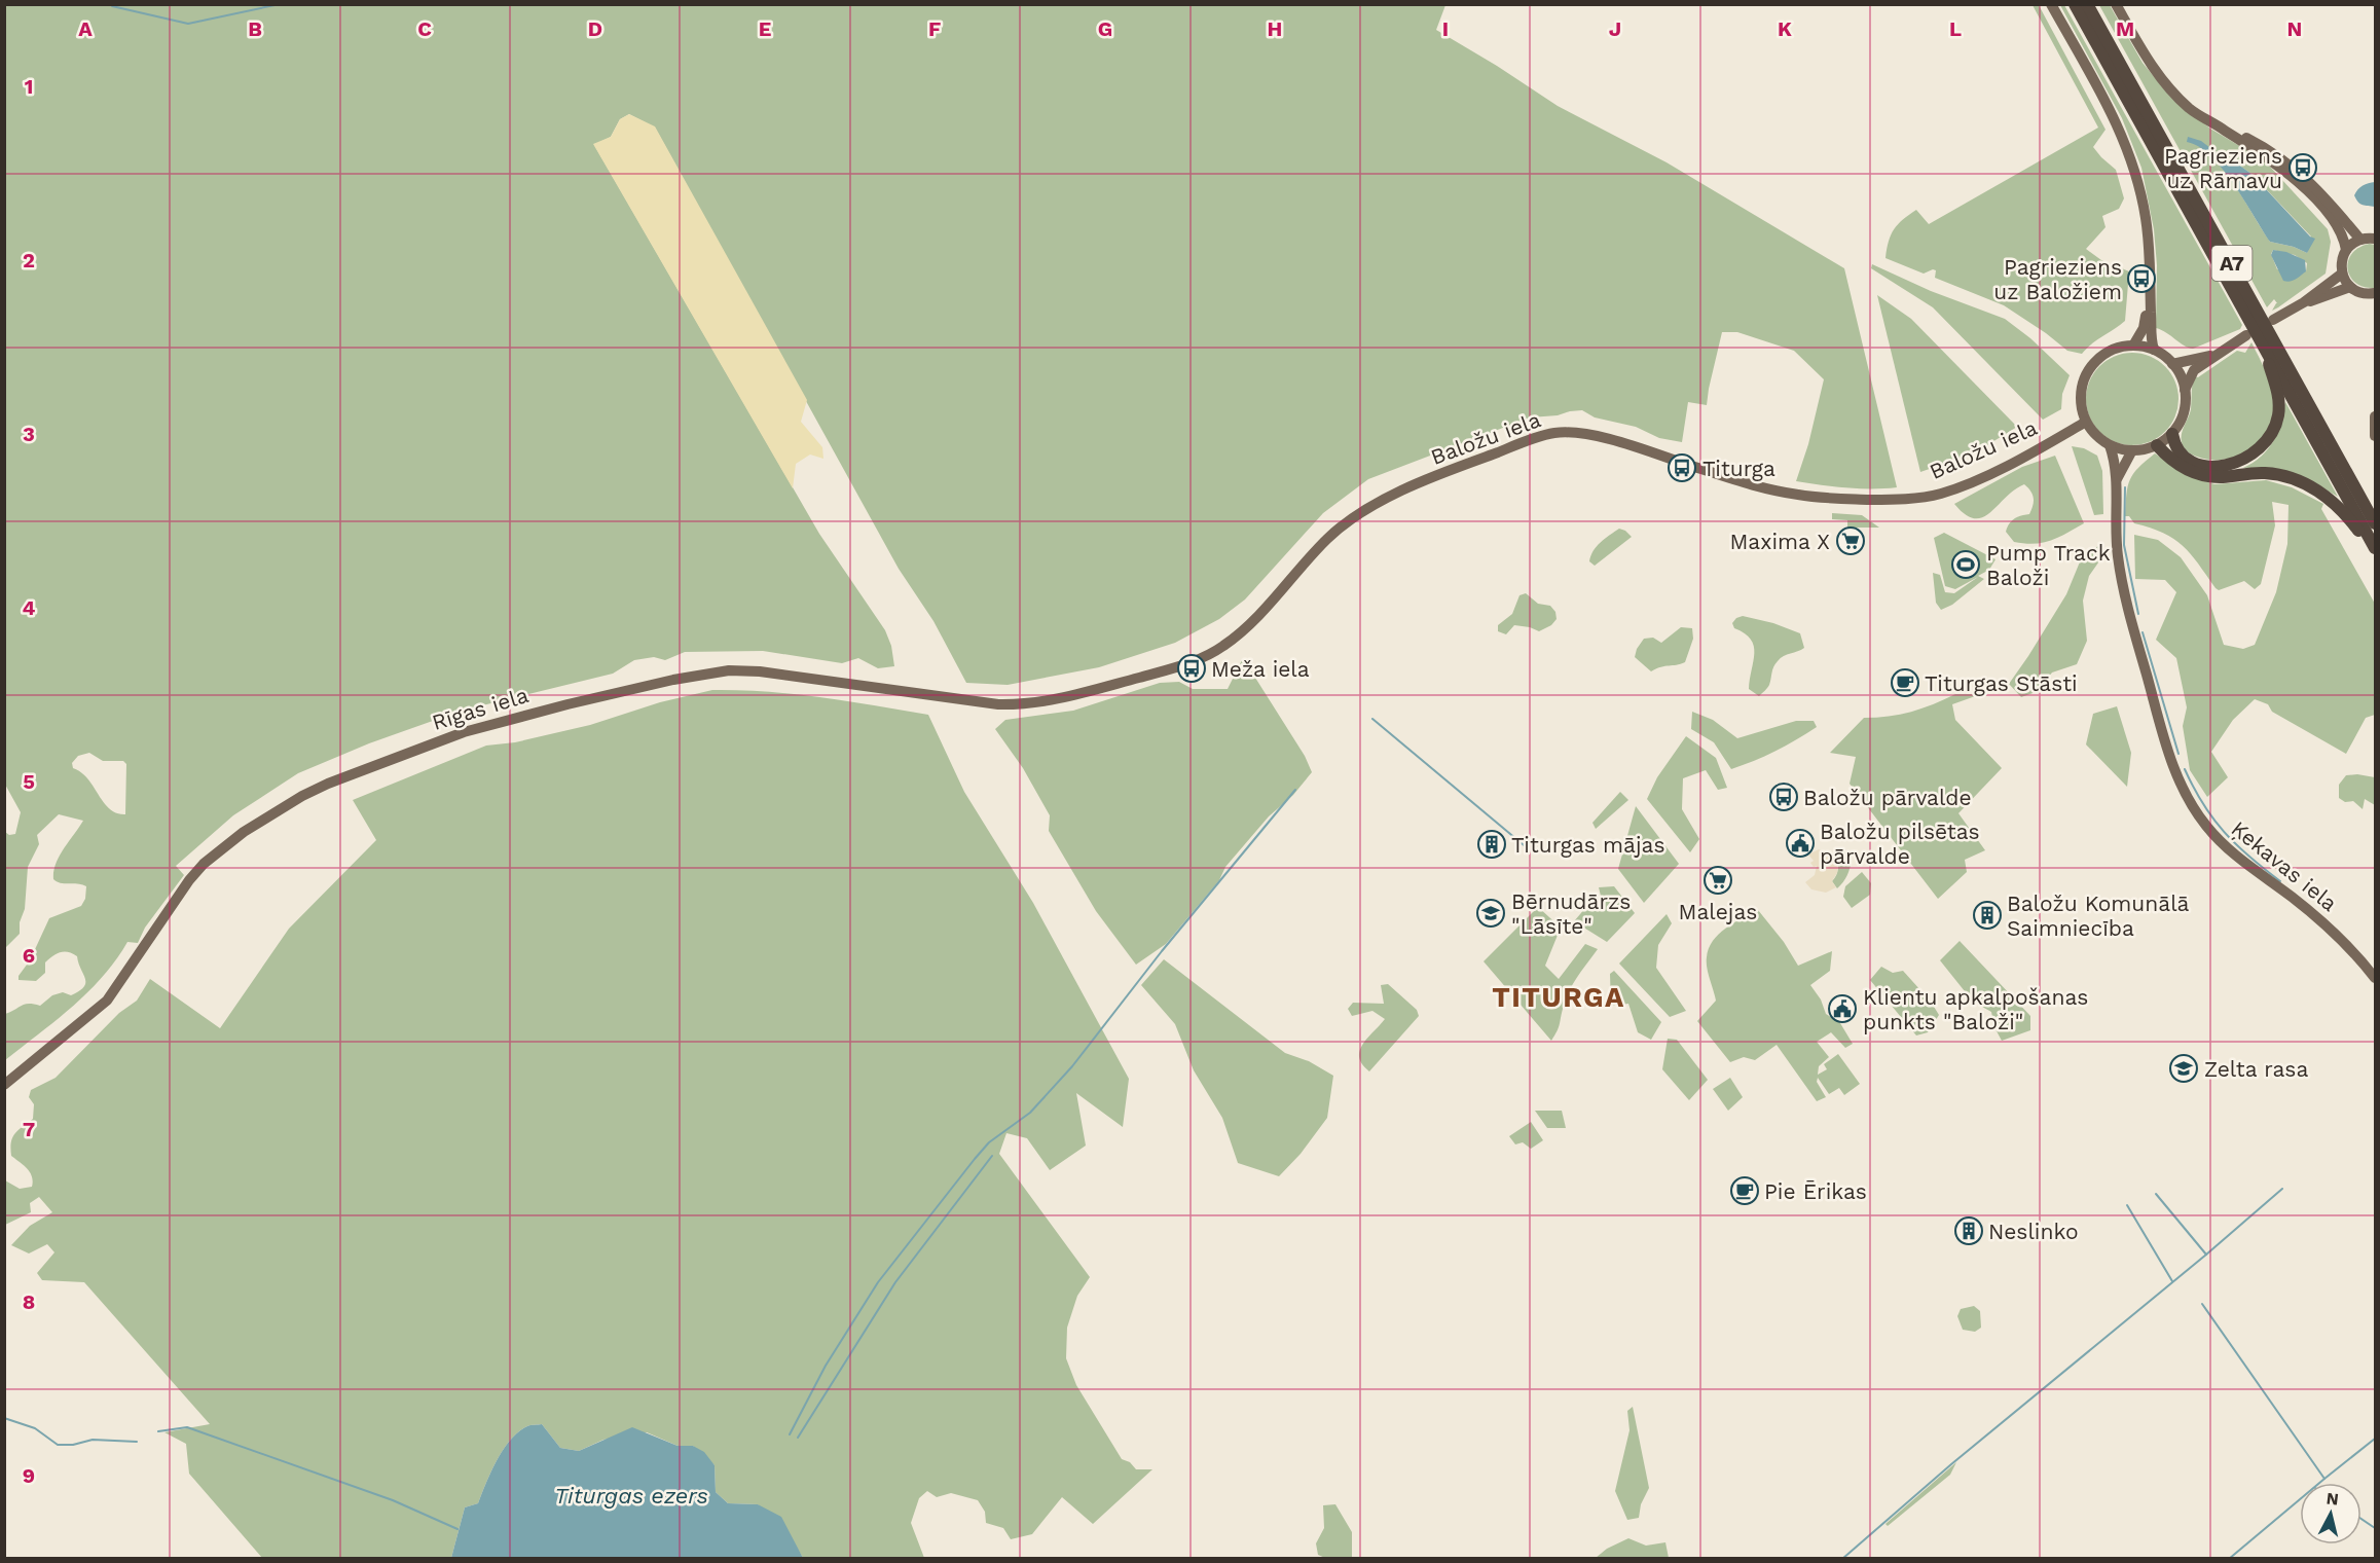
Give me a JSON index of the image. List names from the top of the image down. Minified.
{"streets":{"highway":["A7"],"main road":["Baložu iela","Rīgas iela","Ķekavas iela"]},"crossings":[["Baložu iela","Rīgas iela"]],"districts":["TITURGA"],"water":["Titurgas ezers"],"places":{"bus stop":["Pagrieziens uz Rāmavu","Pagrieziens uz Baložiem","Titurga","Meža iela","Baložu pārvalde"],"supermarket":["Maxima X","Malejas"],"sports":["Pump Track Baloži"],"cafe":["Titurgas Stāsti","Pie Ērikas"],"public building":["Baložu pilsētas pārvalde","Klientu apkalpošanas punkts \"Baloži\""],"building":["Titurgas mājas","Baložu Komunālā Saimniecība","Neslinko"],"school or university":["Bērnudārzs \"Lāsīte\"","Zelta rasa"]},"north":"top","grid":{"columns":["A","B","C","D","E","F","G","H","I","J","K","L","M","N"],"rows":["1","2","3","4","5","6","7","8","9"]}}
